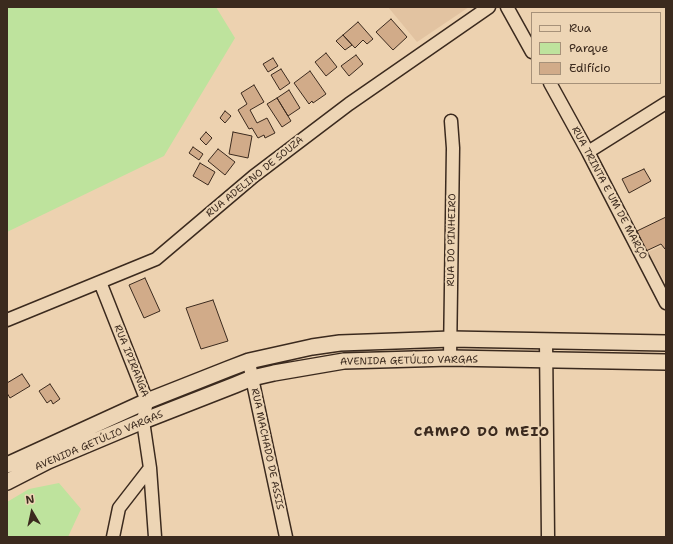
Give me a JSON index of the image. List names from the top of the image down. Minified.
{"streets":{"main road":["AVENIDA GETÚLIO VARGAS"],"street":["RUA ADELINO DE SOUZA","RUA TRINTA E UM DE MARÇO","RUA DO PINHEIRO","RUA IPIRANGA","RUA MACHADO DE ASSIS"]},"crossings":[["RUA ADELINO DE SOUZA","RUA IPIRANGA"],["RUA DO PINHEIRO","AVENIDA GETÚLIO VARGAS"],["RUA IPIRANGA","AVENIDA GETÚLIO VARGAS"],["AVENIDA GETÚLIO VARGAS","RUA MACHADO DE ASSIS"]],"districts":["CAMPO DO MEIO"],"legend":["Rua","Parque","Edifício"],"north":"top"}
